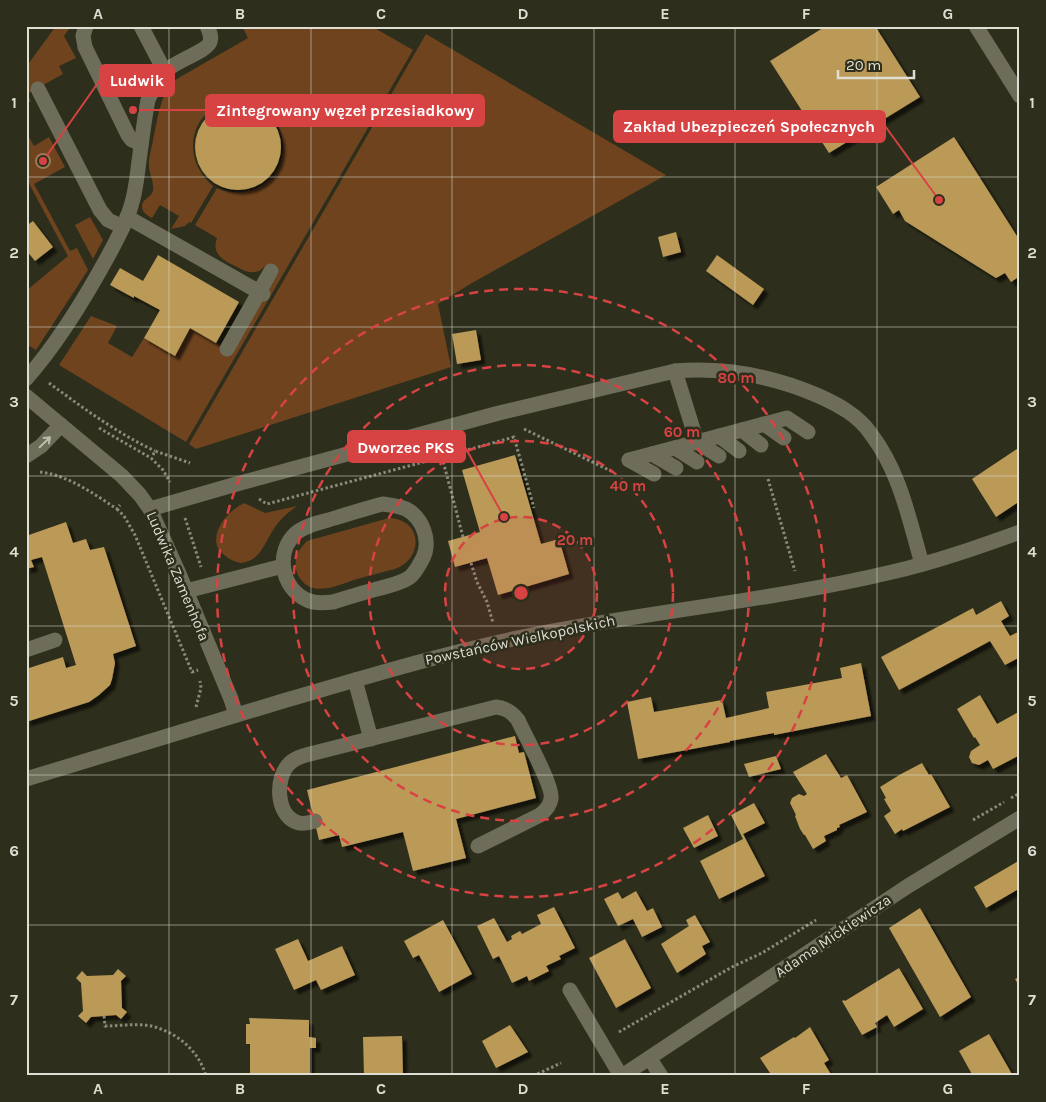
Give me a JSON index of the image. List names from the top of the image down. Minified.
{"streets":{"street":["Ludwika Zamenhofa","Powstańców Wielkopolskich","Adama Mickiewicza"]},"crossings":[["Ludwika Zamenhofa","Powstańców Wielkopolskich"]],"places":["Zintegrowany węzeł przesiadkowy","Ludwik","Zakład Ubezpieczeń Społecznych","Dworzec PKS"],"scale_bar":"20 m","grid":{"columns":["A","B","C","D","E","F","G"],"rows":["1","2","3","4","5","6","7"]},"rings":["80 m","60 m","40 m","20 m"]}
